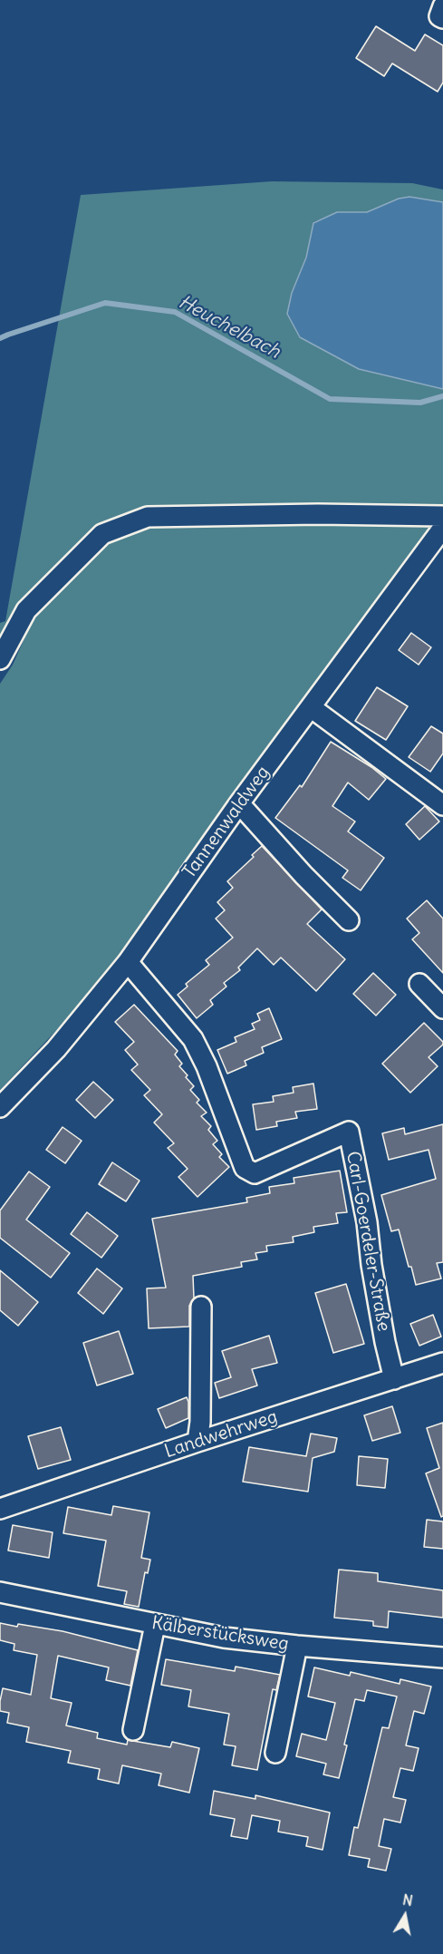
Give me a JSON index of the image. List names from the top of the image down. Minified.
{"streets":{"street":["Tannenwaldweg","Carl-Goerdeler-Straße","Landwehrweg","Kälberstücksweg"]},"crossings":[["Tannenwaldweg","Carl-Goerdeler-Straße"],["Carl-Goerdeler-Straße","Landwehrweg"]],"water":["Heuchelbach"],"north":"top"}
